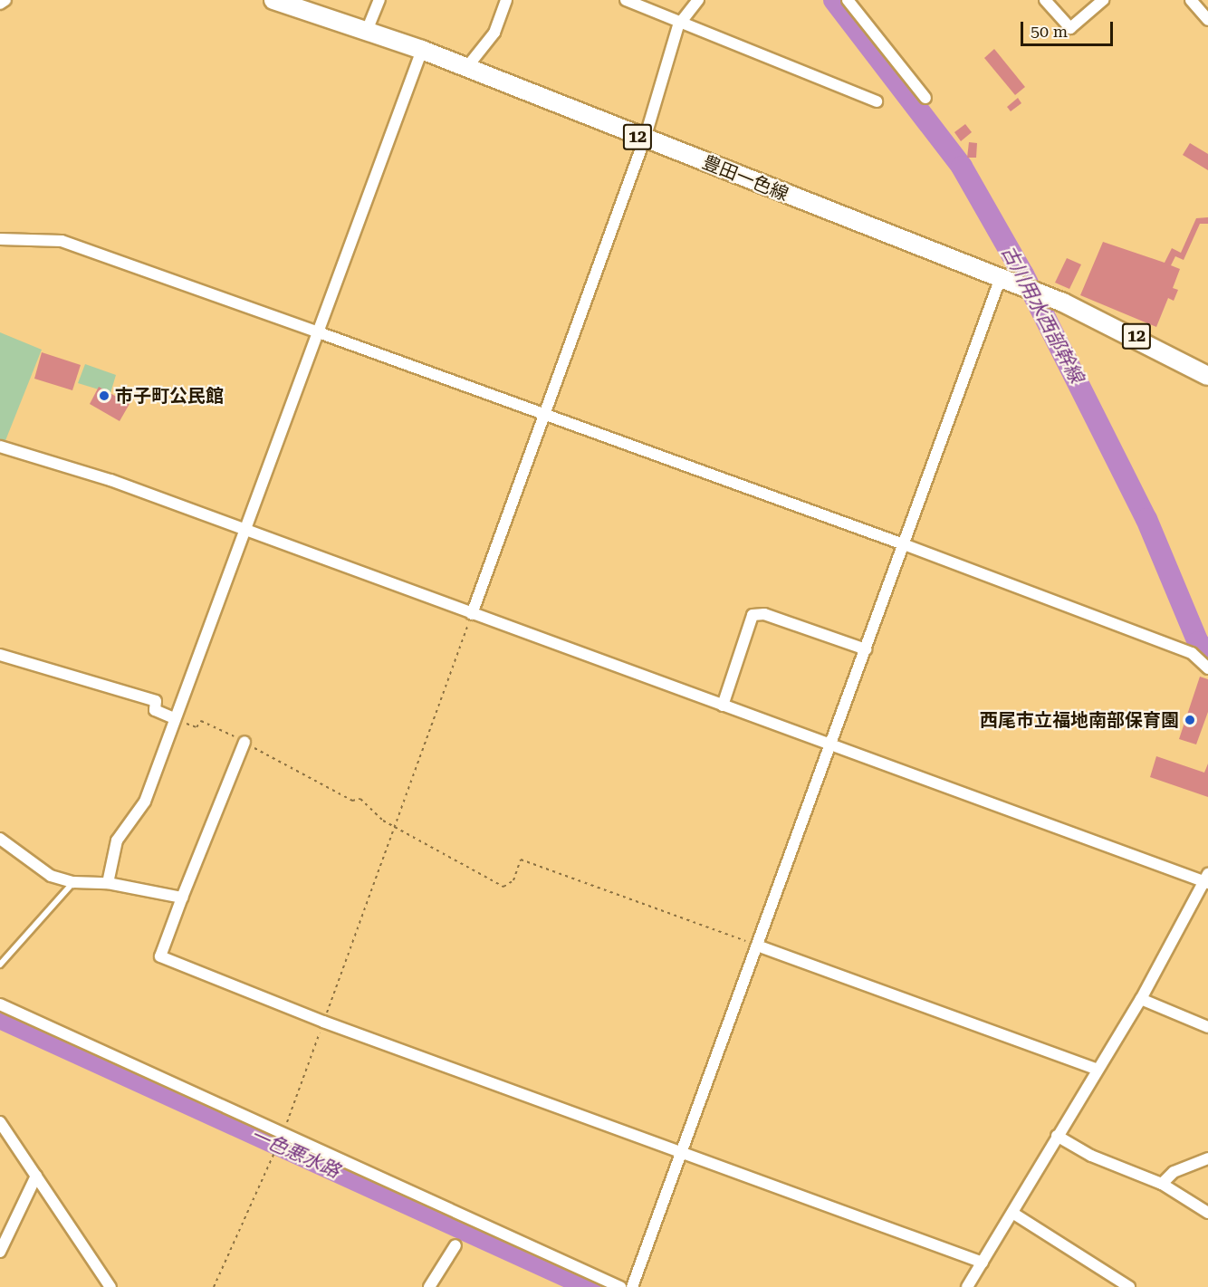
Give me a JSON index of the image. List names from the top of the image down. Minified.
{"streets":{"main road":["12","豊田一色線"]},"water":["古川用水西部幹線","一色悪水路"],"places":["市子町公民館","西尾市立福地南部保育園"],"scale_bar":"50 m"}
